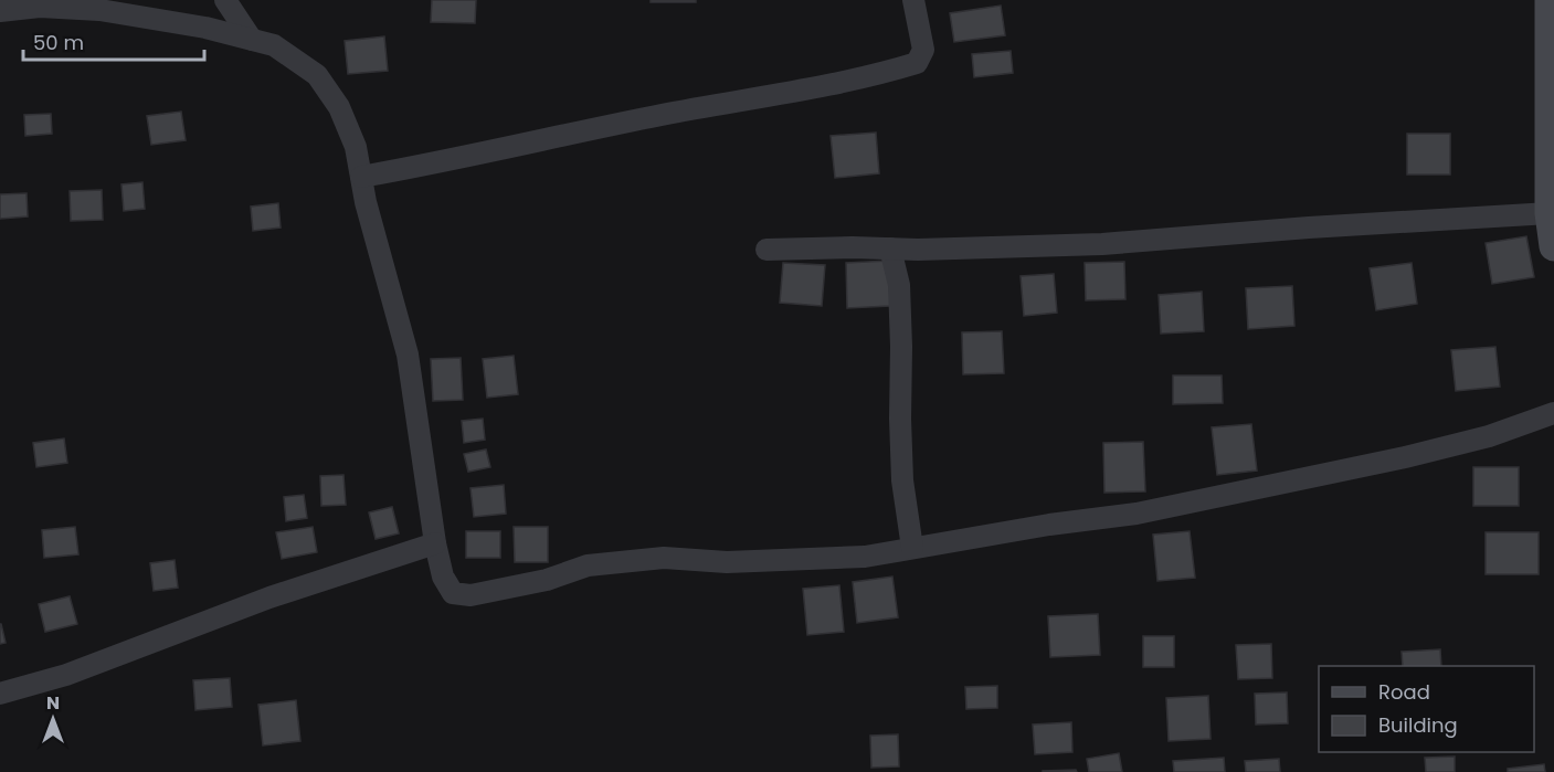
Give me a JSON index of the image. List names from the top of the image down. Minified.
{"legend":["Road","Building"],"scale_bar":"50 m","north":"top"}
